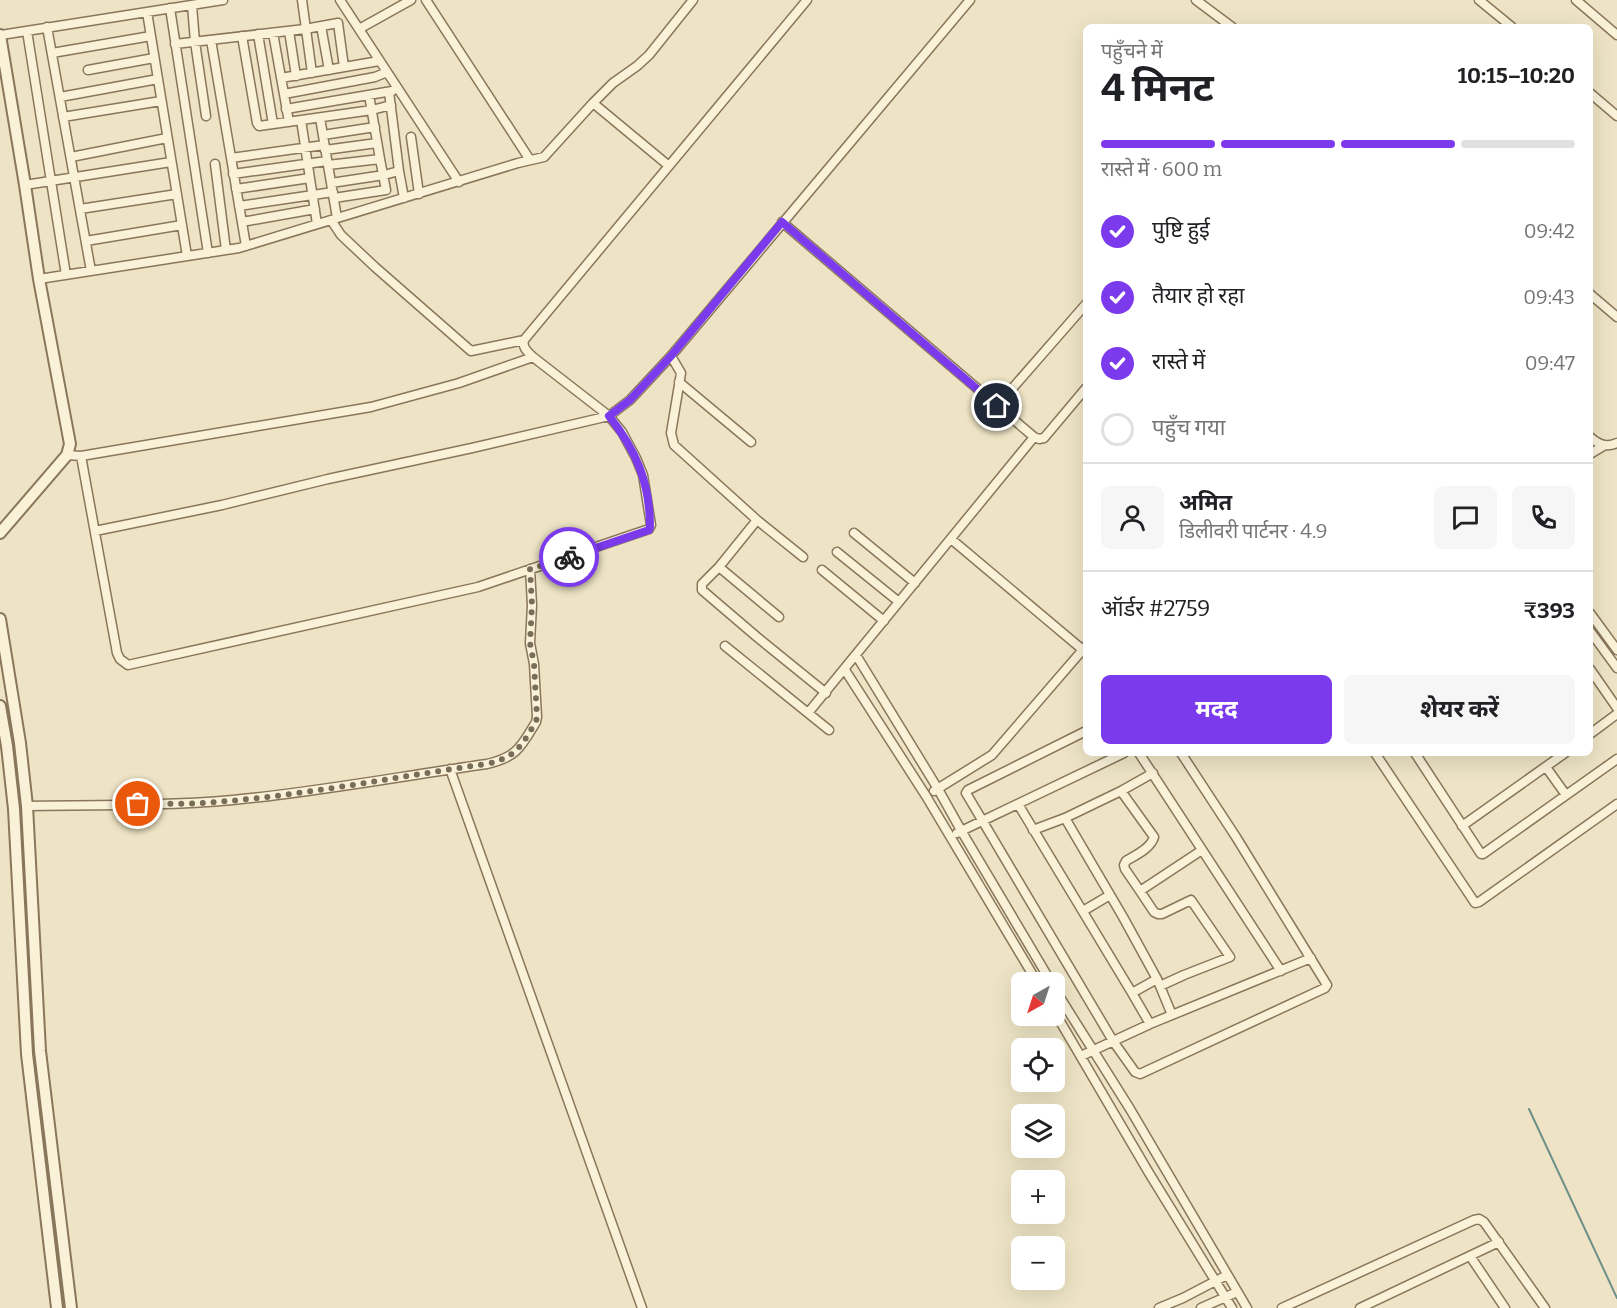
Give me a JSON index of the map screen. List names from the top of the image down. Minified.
{"north":"bottom left","page":{"heading":["4 मिनट","पहुँचने में","10:15–10:20"],"panel":["अमित","डिलीवरी पार्टनर · 4.9","ऑर्डर #2759","₹393"],"bar":"रास्ते में · 600 m","list":[["पुष्टि हुई","09:42"],["तैयार हो रहा","09:43"],["रास्ते में","09:47"],"पहुँच गया"],"buttons":["मदद","शेयर करें"],"map_buttons":["+","−"]}}
